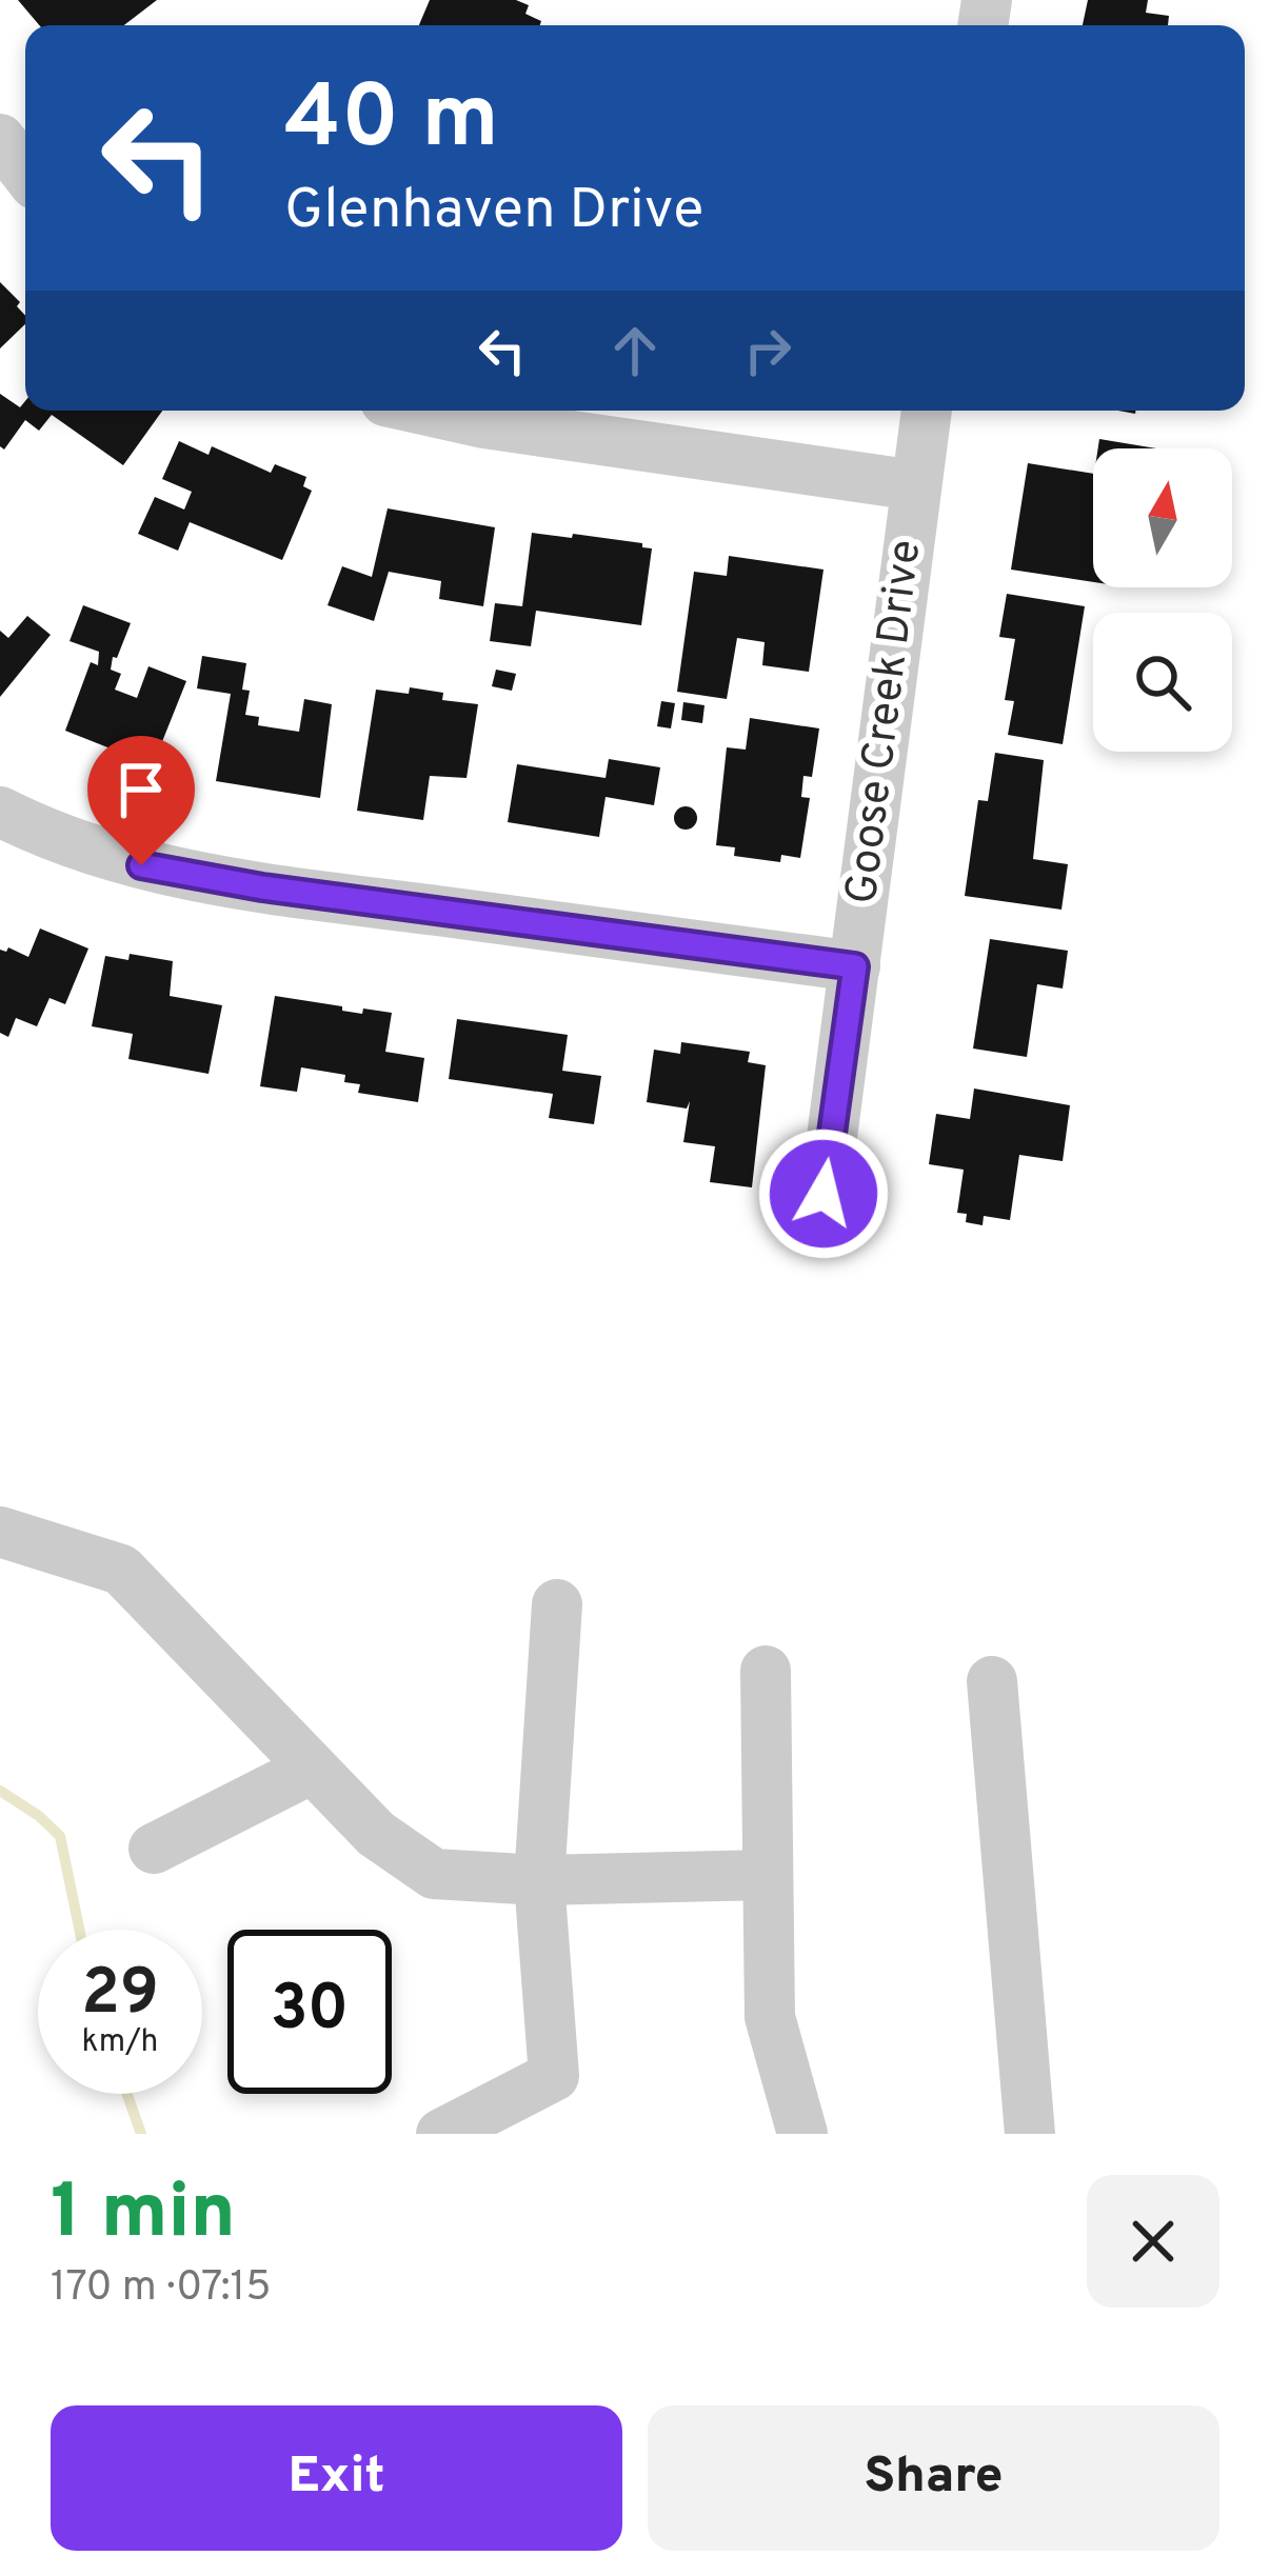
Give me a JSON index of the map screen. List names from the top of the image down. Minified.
{"streets":{"street":["Goose Creek Drive"]},"north":"top","page":{"turn":["40 m","Glenhaven Drive"],"speed":"29 km/h","limit":"30","heading":["1 min","170 m · 07:15"],"buttons":["Exit","Share"]}}
